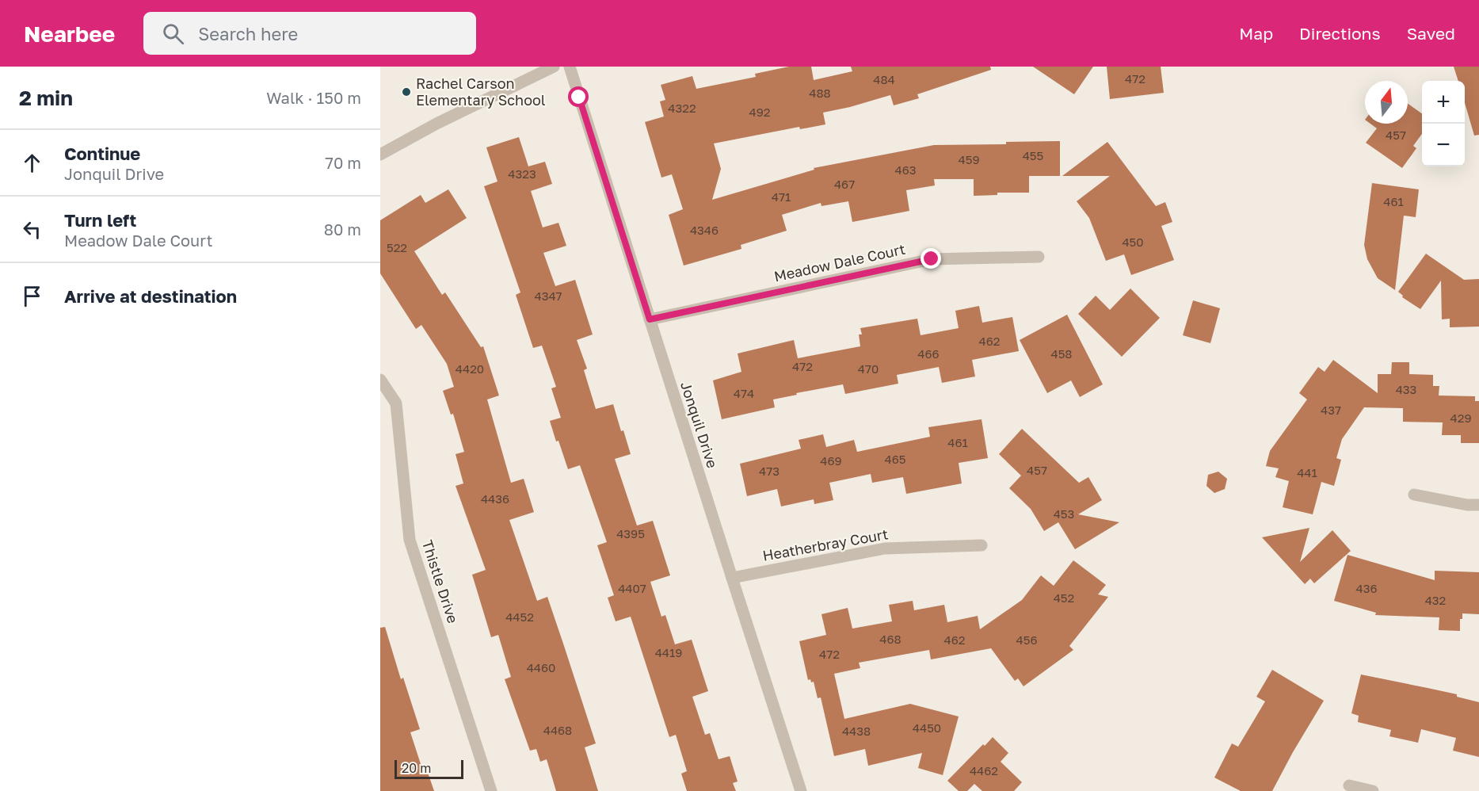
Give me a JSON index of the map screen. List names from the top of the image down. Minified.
{"streets":{"street":["Meadow Dale Court","Jonquil Drive","Heatherbray Court","Thistle Drive"]},"crossings":[["Meadow Dale Court","Jonquil Drive"],["Jonquil Drive","Heatherbray Court"]],"places":["Rachel Carson Elementary School"],"house_numbers":["472","484","488","4322","492","457","455","459","463","4323","467","471","461","4346","450","522","4347","462","466","458","472","4420","470","433","474","437","429","461","465","469","457","473","441","4436","453","4395","4407","436","452","432","4452","468","462","456","4419","472","4460","4450","4468","4438","4462"],"scale_bar":"20 m","north":"top","page":{"header":"Nearbee","search":"Search here","nav":["Map","Directions","Saved"],"heading":["2 min","Walk · 150 m"],"map_buttons":["+","−"],"list":[["Continue","Jonquil Drive","70 m"],["Turn left","Meadow Dale Court","80 m"],"Arrive at destination"],"scale":"20 m"}}
